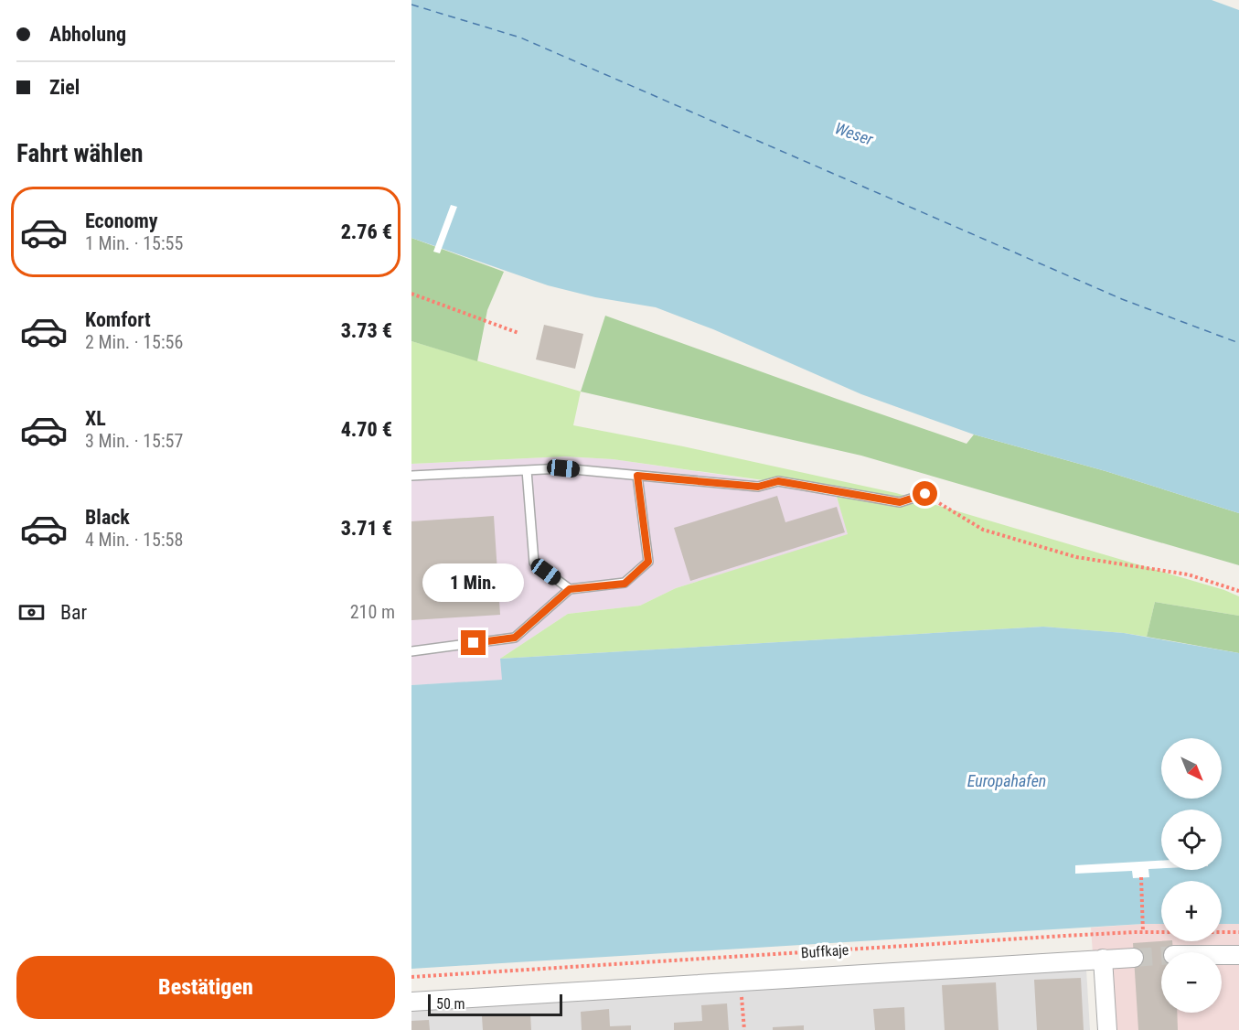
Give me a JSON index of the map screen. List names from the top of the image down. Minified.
{"streets":{"street":["Buffkaje"]},"water":["Weser","Europahafen"],"scale_bar":"50 m","north":"bottom right","page":{"banner":["Abholung","Ziel"],"heading":"Fahrt wählen","list":[{"name":"Economy","note":"1 Min. · 15:55","value":"2.76 €"},{"name":"Komfort","note":"2 Min. · 15:56","value":"3.73 €"},{"name":"XL","note":"3 Min. · 15:57","value":"4.70 €"},{"name":"Black","note":"4 Min. · 15:58","value":"3.71 €"}],"bubble":"1 Min.","pay":["Bar","210 m"],"map_buttons":["+","−"],"buttons":"Bestätigen","scale":"50 m"}}
